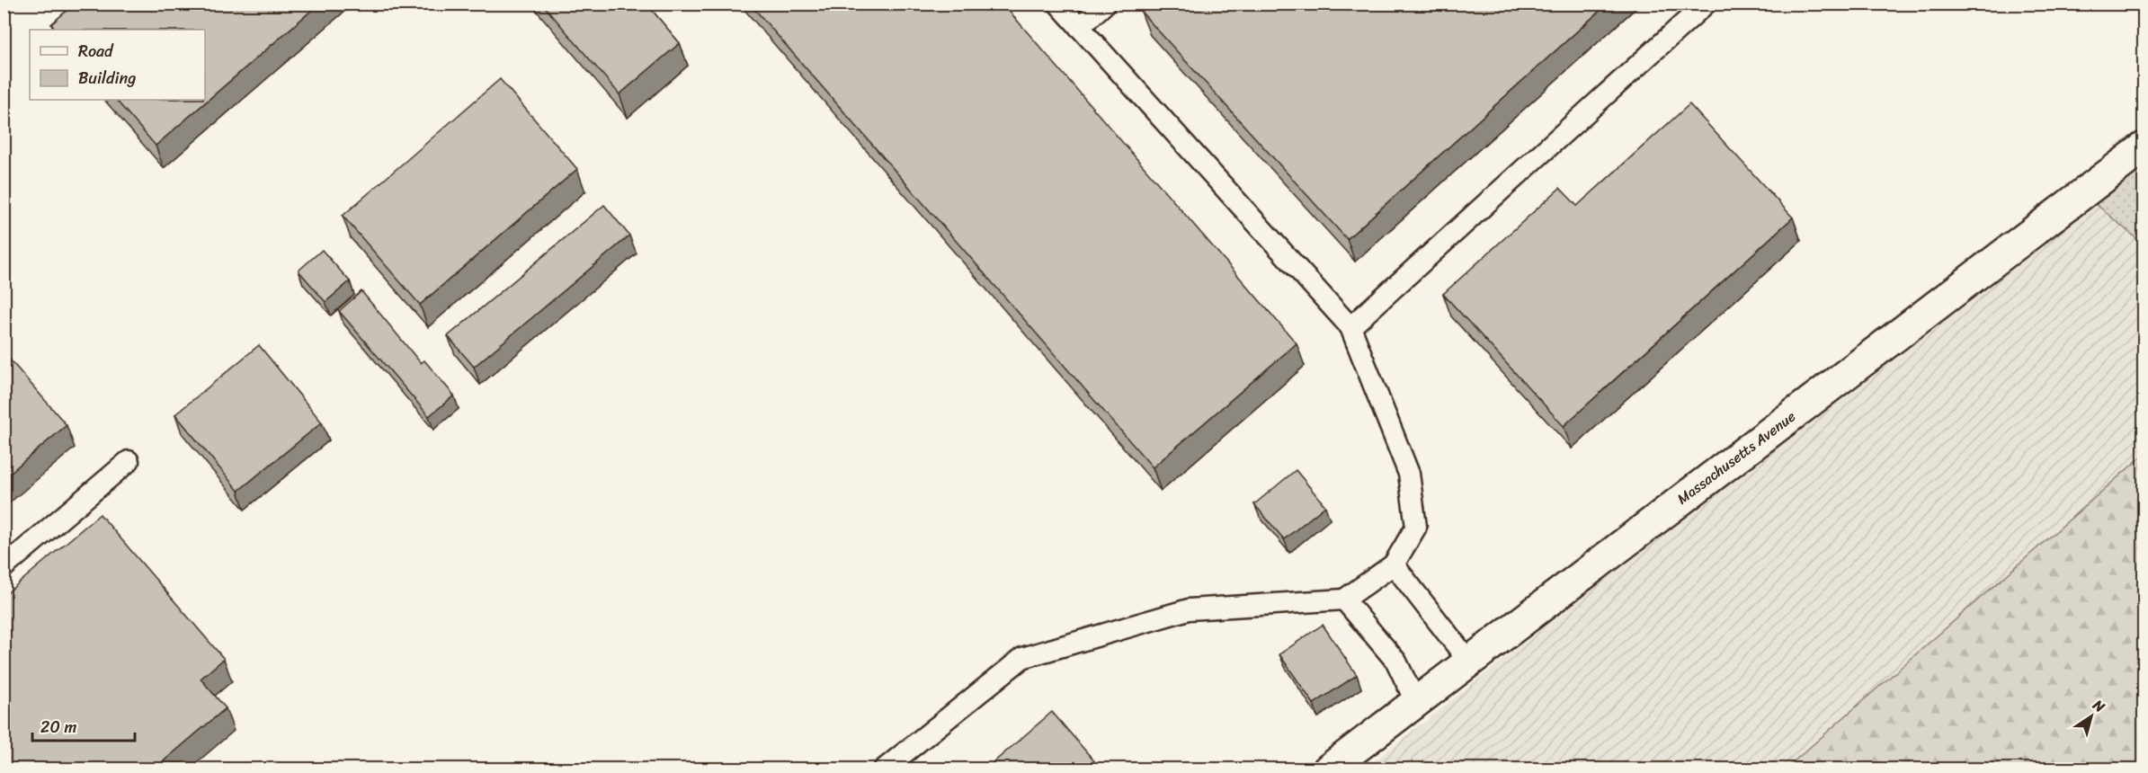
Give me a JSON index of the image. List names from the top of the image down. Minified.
{"streets":{"street":["Massachusetts Avenue"]},"legend":["Road","Building"],"scale_bar":"20 m","north":"top right"}
